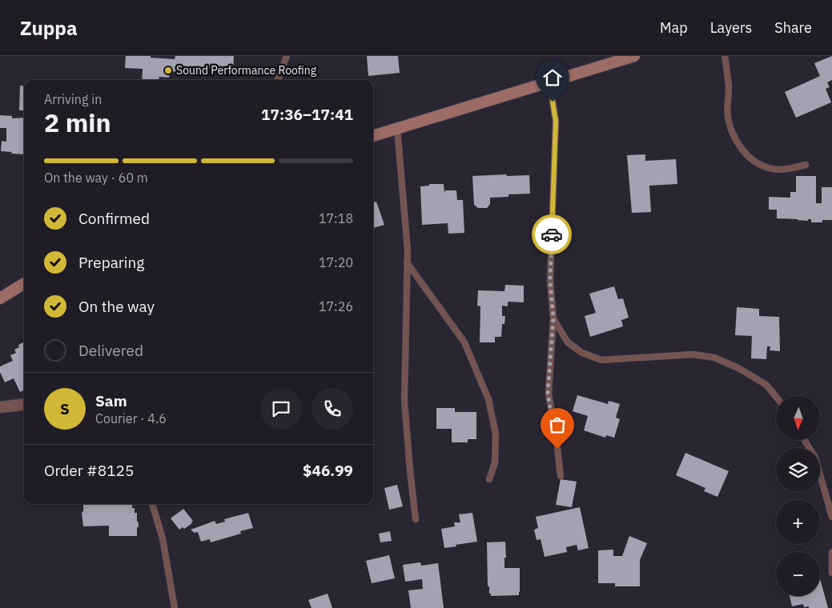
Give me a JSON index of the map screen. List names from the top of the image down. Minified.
{"places":["Sound Performance Roofing"],"north":"bottom","page":{"header":"Zuppa","nav":["Map","Layers","Share"],"heading":["2 min","Arriving in","17:36–17:41"],"panel":["Sam","Courier · 4.6","Order #8125","$46.99"],"bar":"On the way · 60 m","list":[["Confirmed","17:18"],["Preparing","17:20"],["On the way","17:26"],"Delivered"],"round":"S","map_buttons":["+","−"]}}
